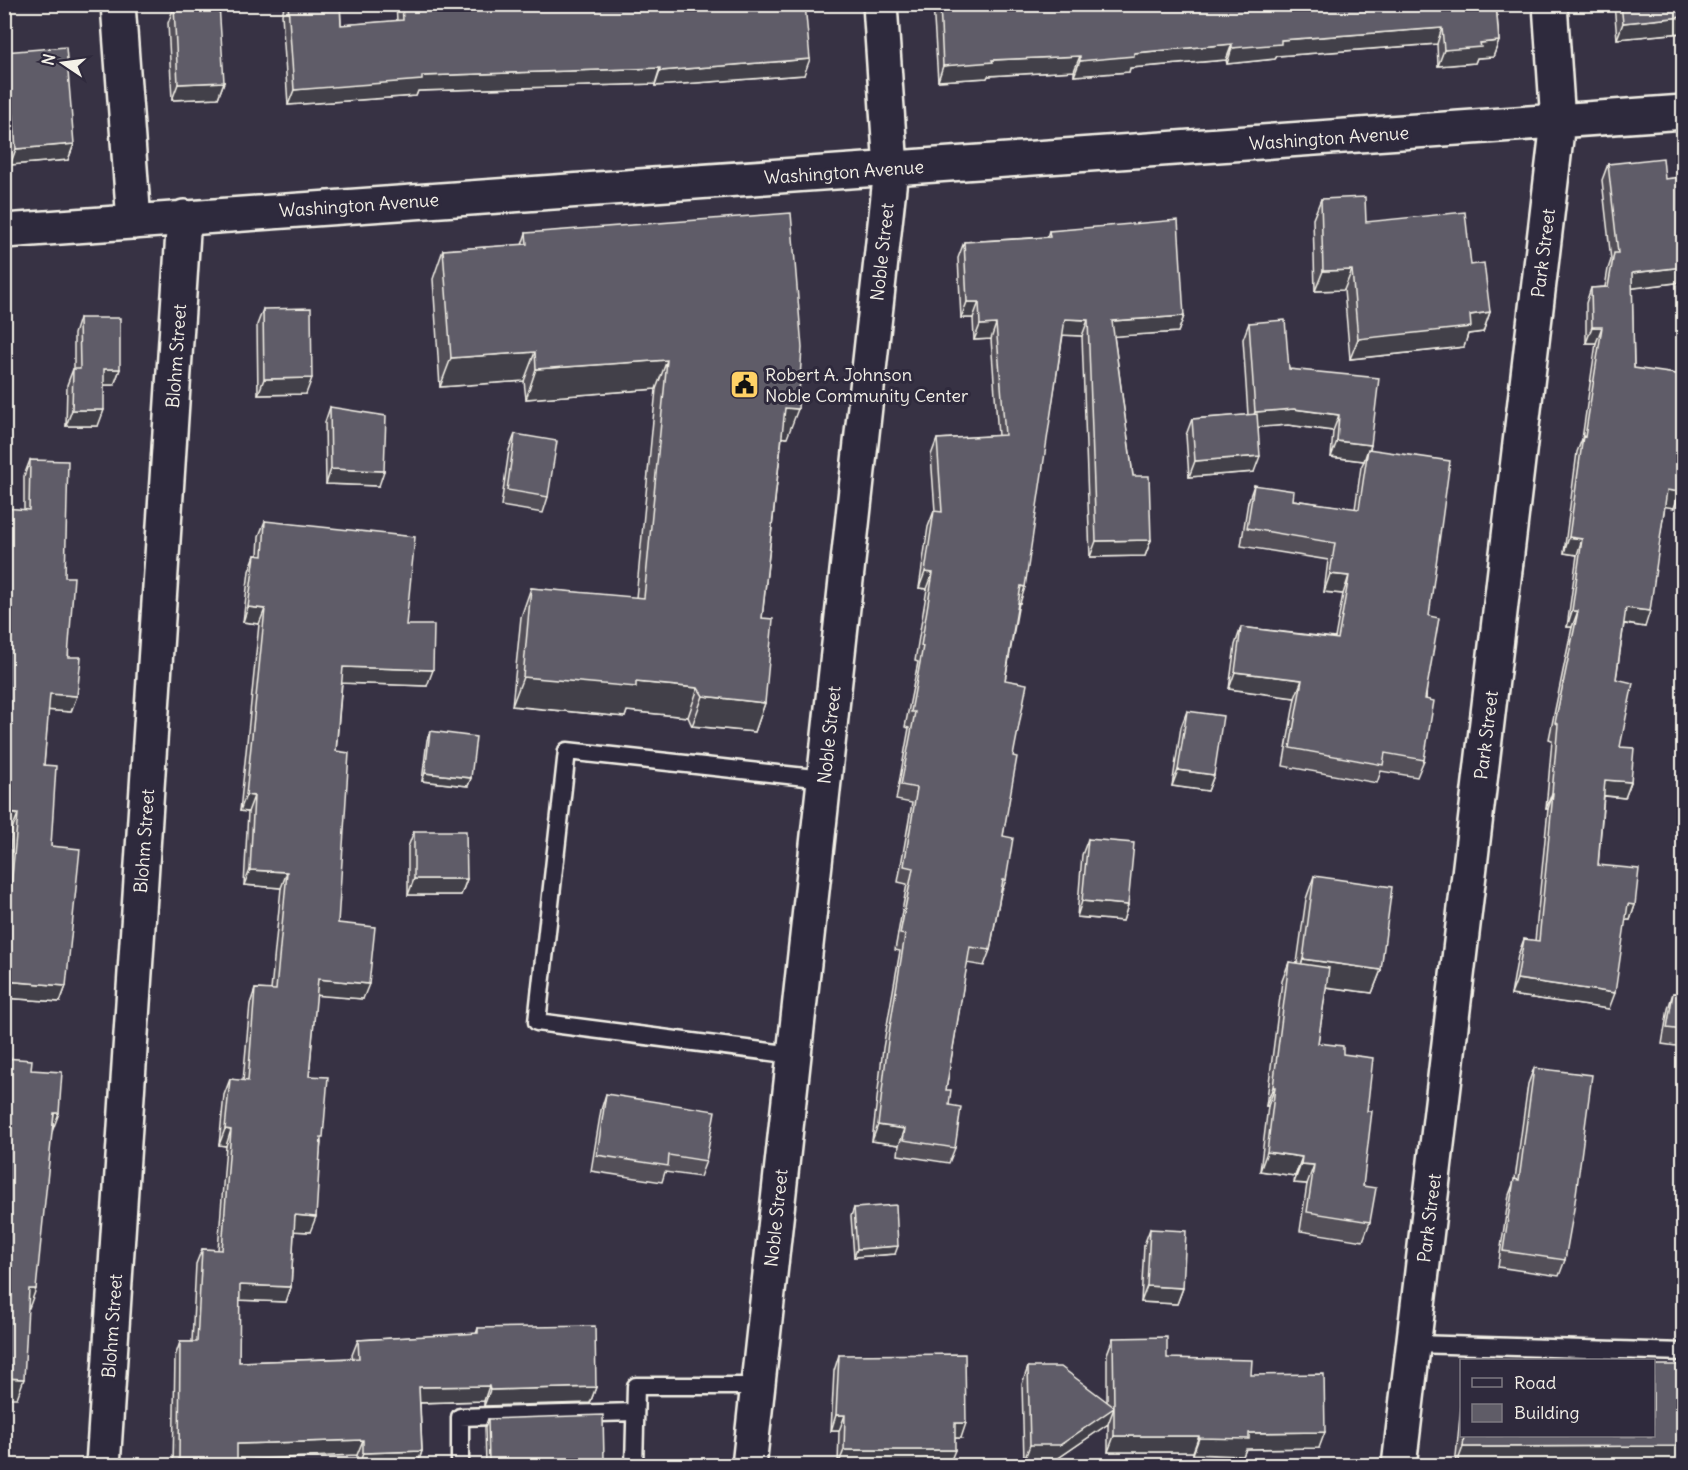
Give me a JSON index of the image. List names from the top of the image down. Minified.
{"streets":{"street":["Washington Avenue","Noble Street","Park Street","Blohm Street"]},"crossings":[["Washington Avenue","Noble Street"],["Washington Avenue","Park Street"],["Washington Avenue","Blohm Street"]],"places":{"public building":["Robert A. Johnson Noble Community Center"]},"legend":["Road","Building"],"north":"left"}
